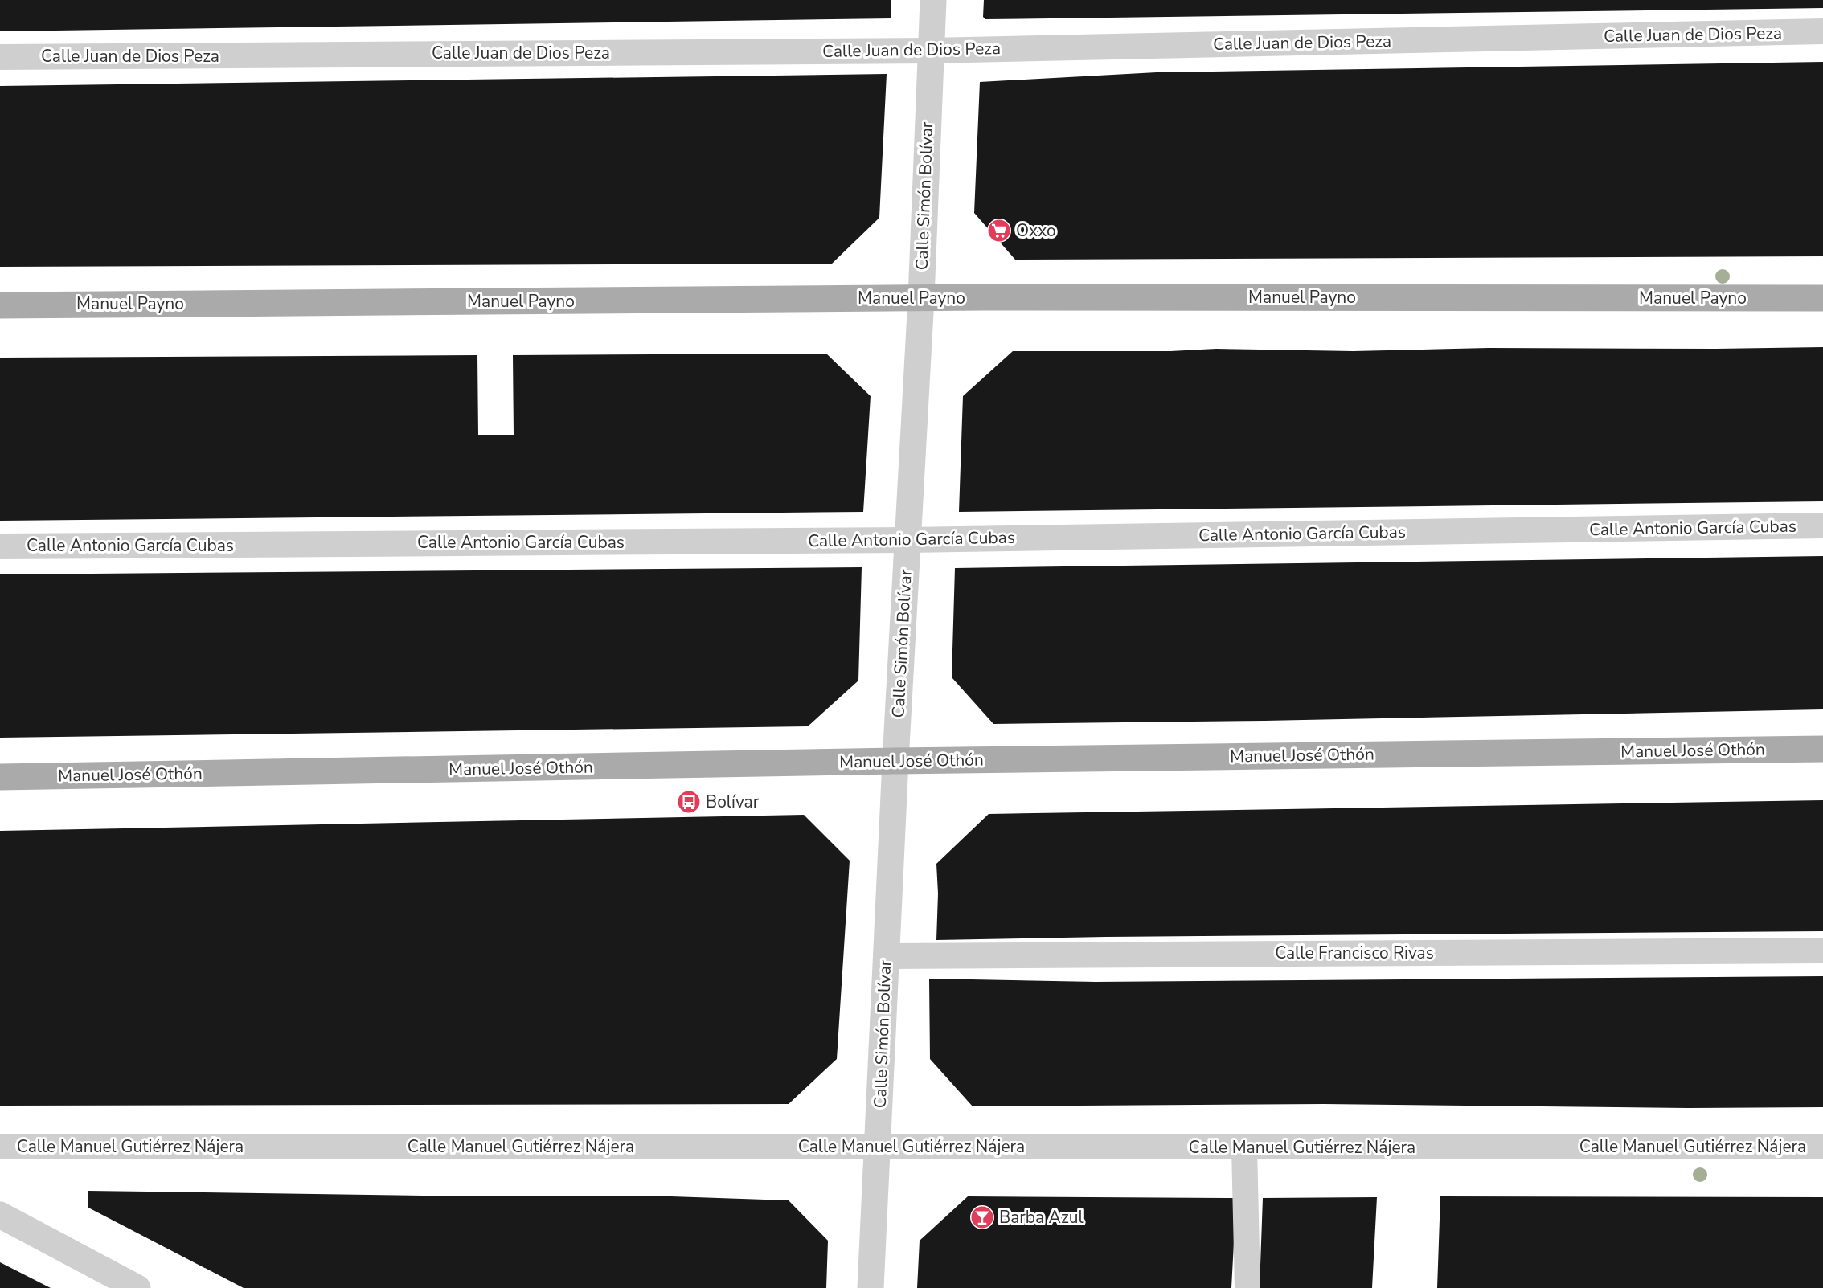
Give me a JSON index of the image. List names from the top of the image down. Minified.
{"streets":{"main road":["Manuel Payno","Manuel José Othón"],"street":["Calle Juan de Dios Peza","Calle Simón Bolívar","Calle Antonio García Cubas","Calle Francisco Rivas","Calle Manuel Gutiérrez Nájera"]},"crossings":[["Calle Juan de Dios Peza","Calle Simón Bolívar"],["Calle Simón Bolívar","Manuel Payno"],["Calle Simón Bolívar","Calle Antonio García Cubas"],["Calle Simón Bolívar","Manuel José Othón"],["Calle Simón Bolívar","Calle Francisco Rivas"],["Calle Simón Bolívar","Calle Manuel Gutiérrez Nájera"]],"places":{"supermarket":["Oxxo"],"bus stop":["Bolívar"],"bar":["Barba Azul"]}}
